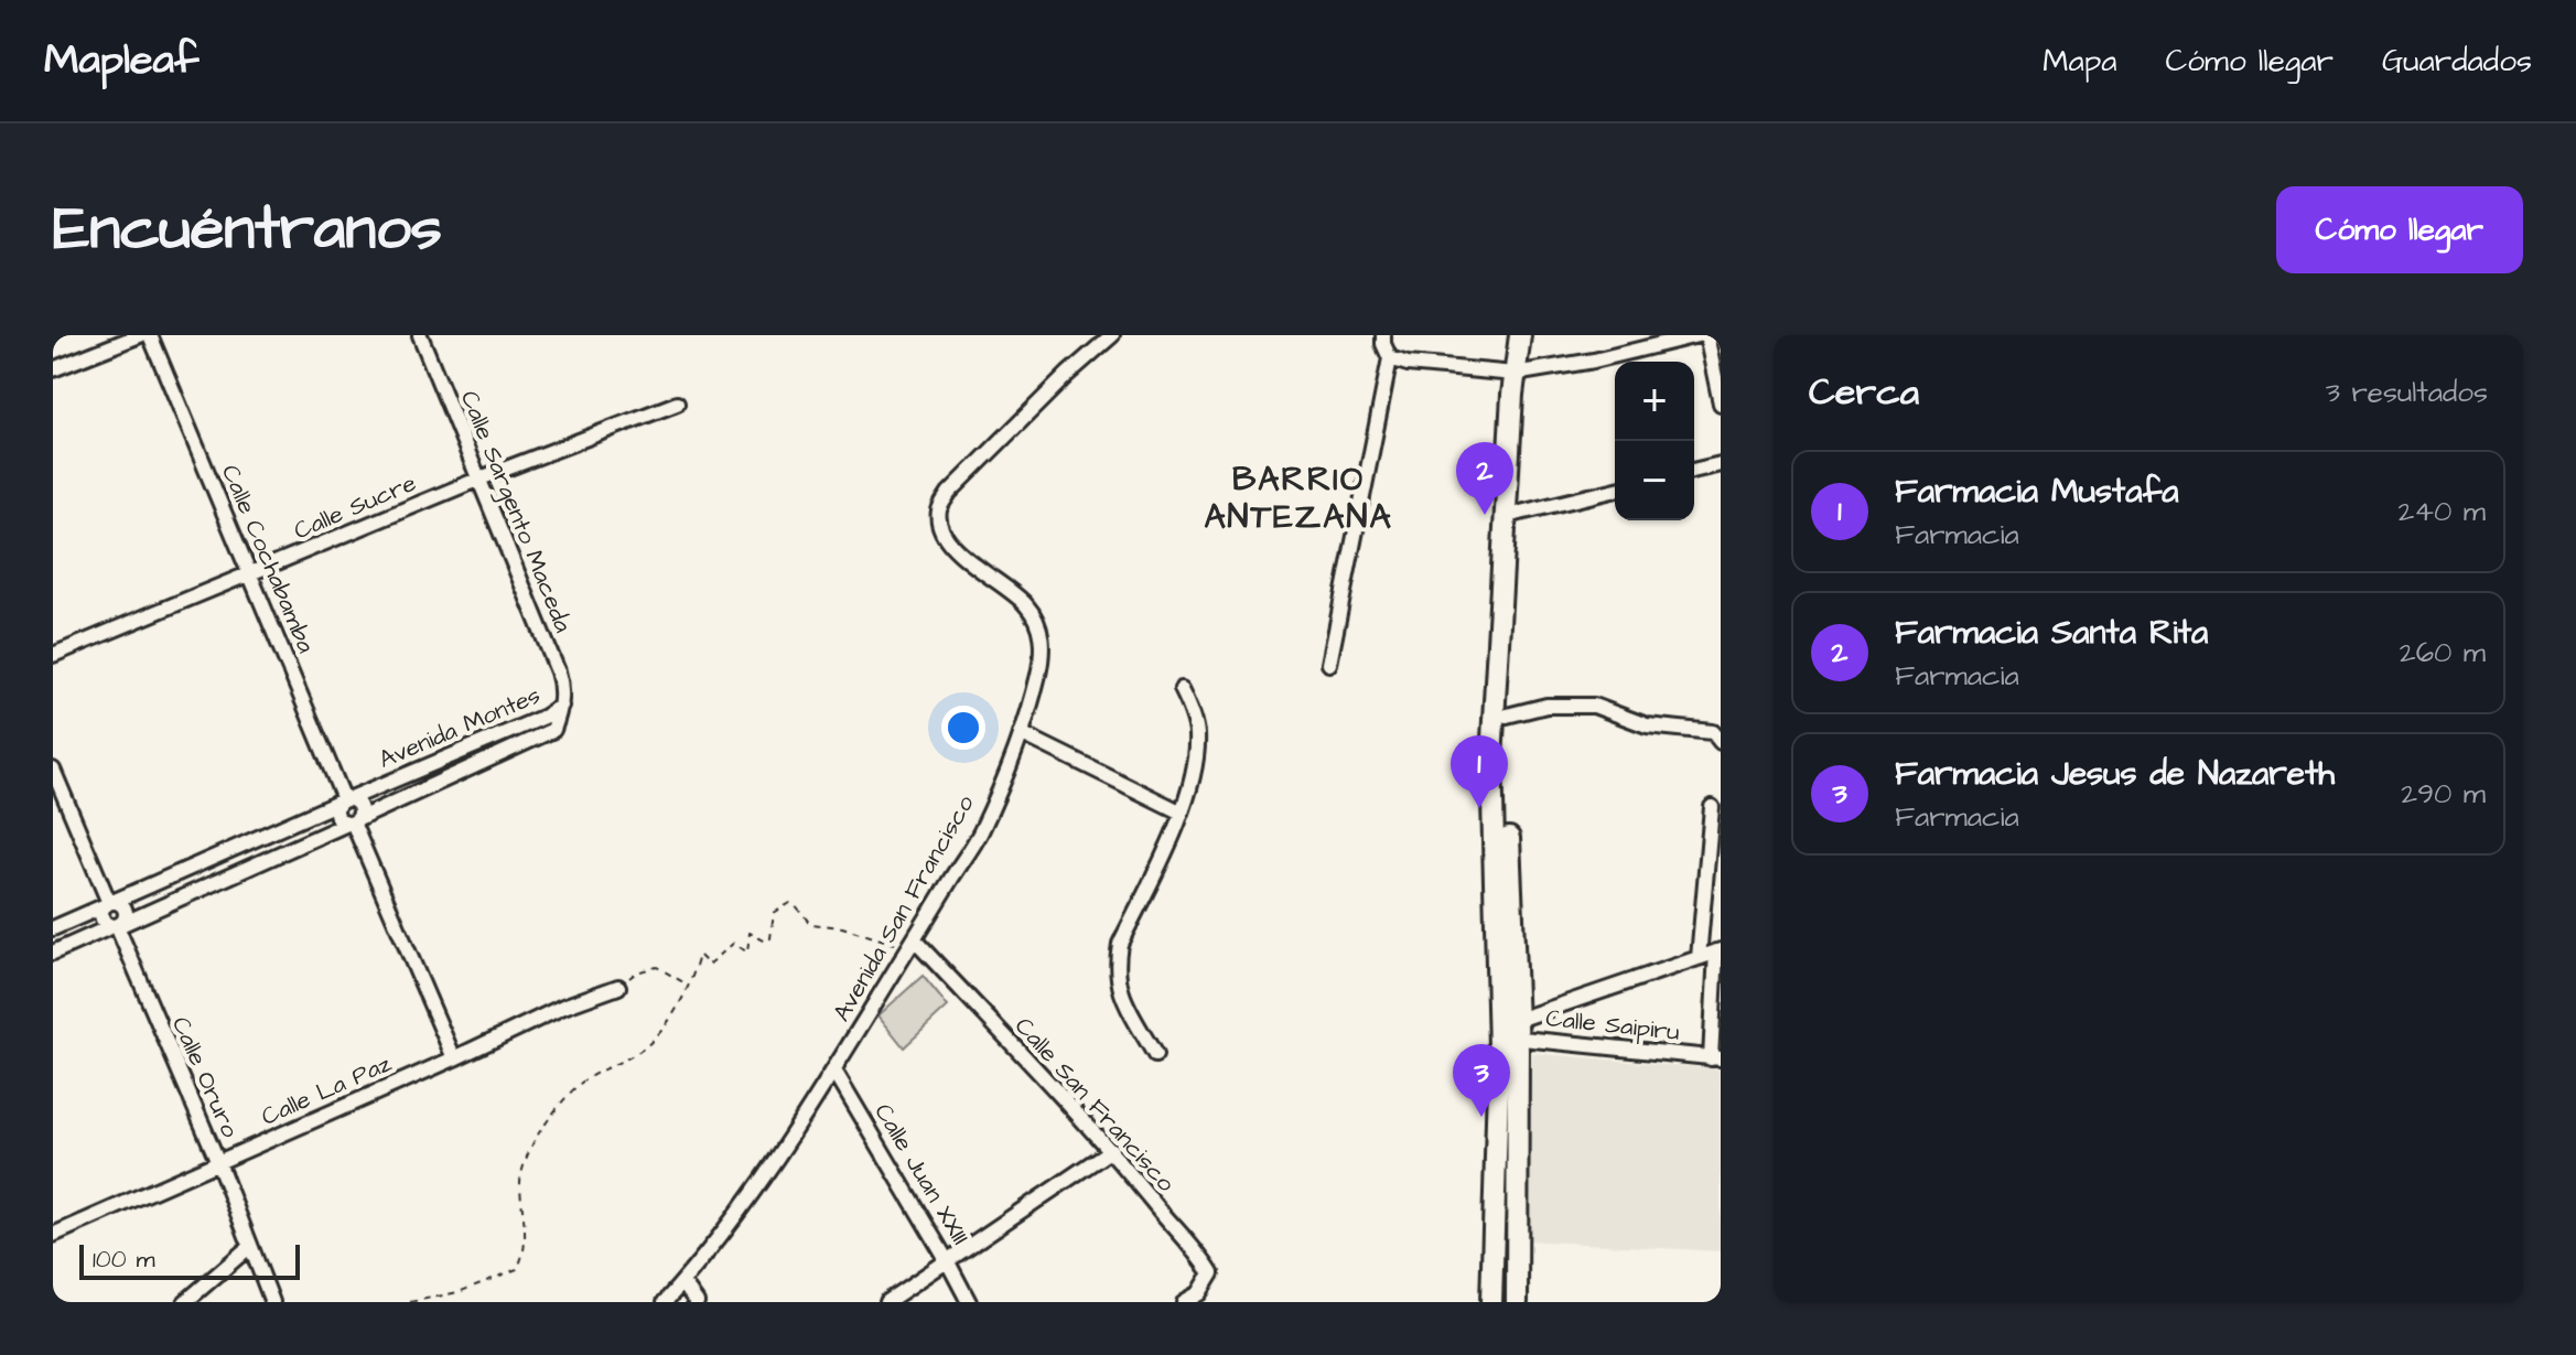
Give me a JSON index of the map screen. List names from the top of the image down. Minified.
{"streets":{"street":["Calle Sucre","Calle Sargento Maceda","Calle Cochabamba","Avenida Montes","Avenida San Francisco","Calle Saipiru","Calle Oruro","Calle La Paz","Calle San Francisco","Calle Juan XXIII"]},"crossings":[["Calle Sucre","Calle Sargento Maceda"],["Calle Sucre","Calle Cochabamba"],["Calle Sargento Maceda","Avenida Montes"],["Calle Cochabamba","Avenida Montes"],["Avenida Montes","Calle Oruro"],["Avenida San Francisco","Calle San Francisco"],["Avenida San Francisco","Calle Juan XXIII"],["Calle Oruro","Calle La Paz"]],"districts":["BARRIO ANTEZANA"],"scale_bar":"100 m","page":{"header":"Mapleaf","nav":["Mapa","Cómo llegar","Guardados"],"title":"Encuéntranos","buttons":"Cómo llegar","heading":["Cerca","3 resultados"],"map_buttons":["+","−"],"pins":["2","1","3"],"list":[{"mark":"1","name":"Farmacia Mustafa","note":"Farmacia","value":"240 m"},{"mark":"2","name":"Farmacia Santa Rita","note":"Farmacia","value":"260 m"},{"mark":"3","name":"Farmacia Jesus de Nazareth","note":"Farmacia","value":"290 m"}],"scale":"100 m"}}
